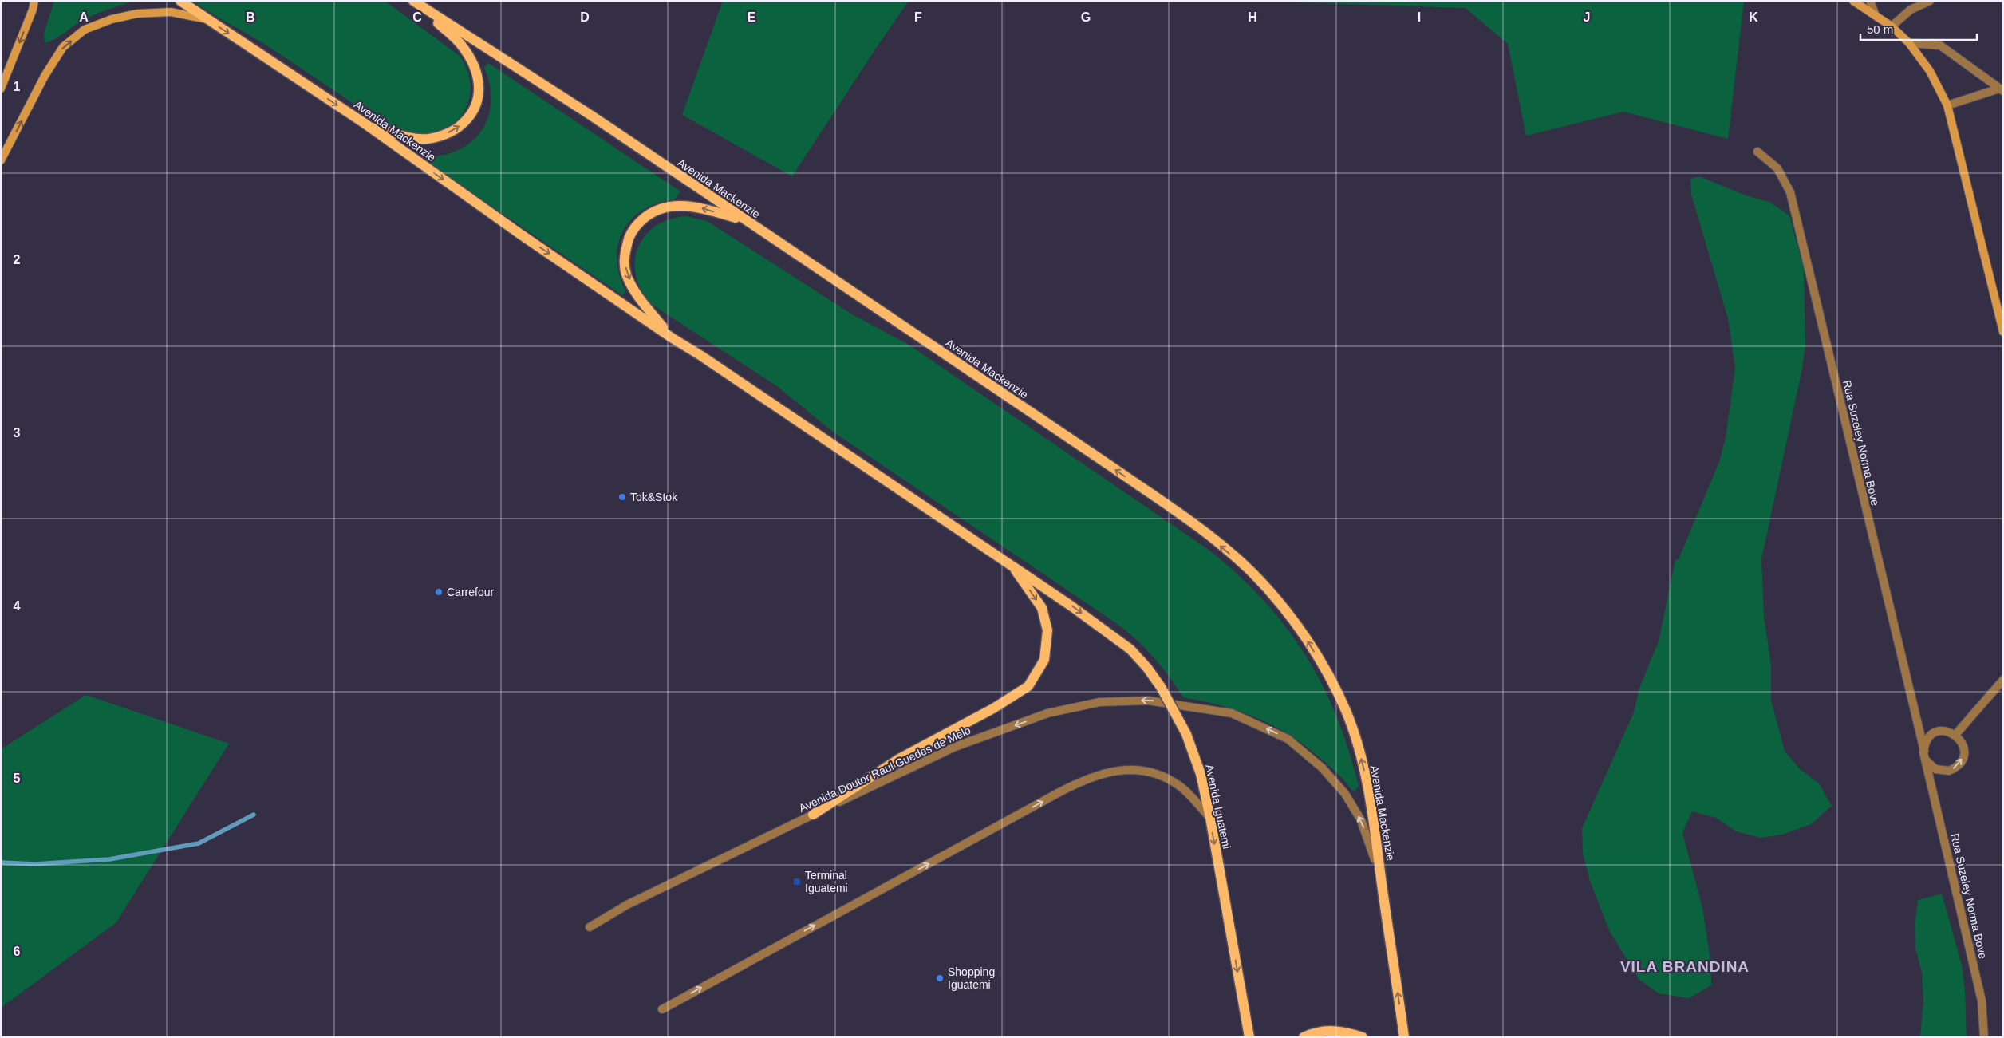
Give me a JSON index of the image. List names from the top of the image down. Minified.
{"streets":{"main road":["Avenida Mackenzie","Avenida Iguatemi"],"street":["Rua Suzeley Norma Bove","Avenida Doutor Raul Guedes de Melo"]},"crossings":[["Avenida Mackenzie","Avenida Doutor Raul Guedes de Melo"],["Avenida Mackenzie","Avenida Iguatemi"]],"one_way":["Avenida Doutor Raul Guedes de Melo","Avenida Iguatemi"],"districts":["VILA BRANDINA"],"places":{"other":["Tok&Stok","Carrefour","Shopping Iguatemi"],"transit":["Terminal Iguatemi"]},"scale_bar":"50 m","grid":{"columns":["A","B","C","D","E","F","G","H","I","J","K"],"rows":["1","2","3","4","5","6"]}}
